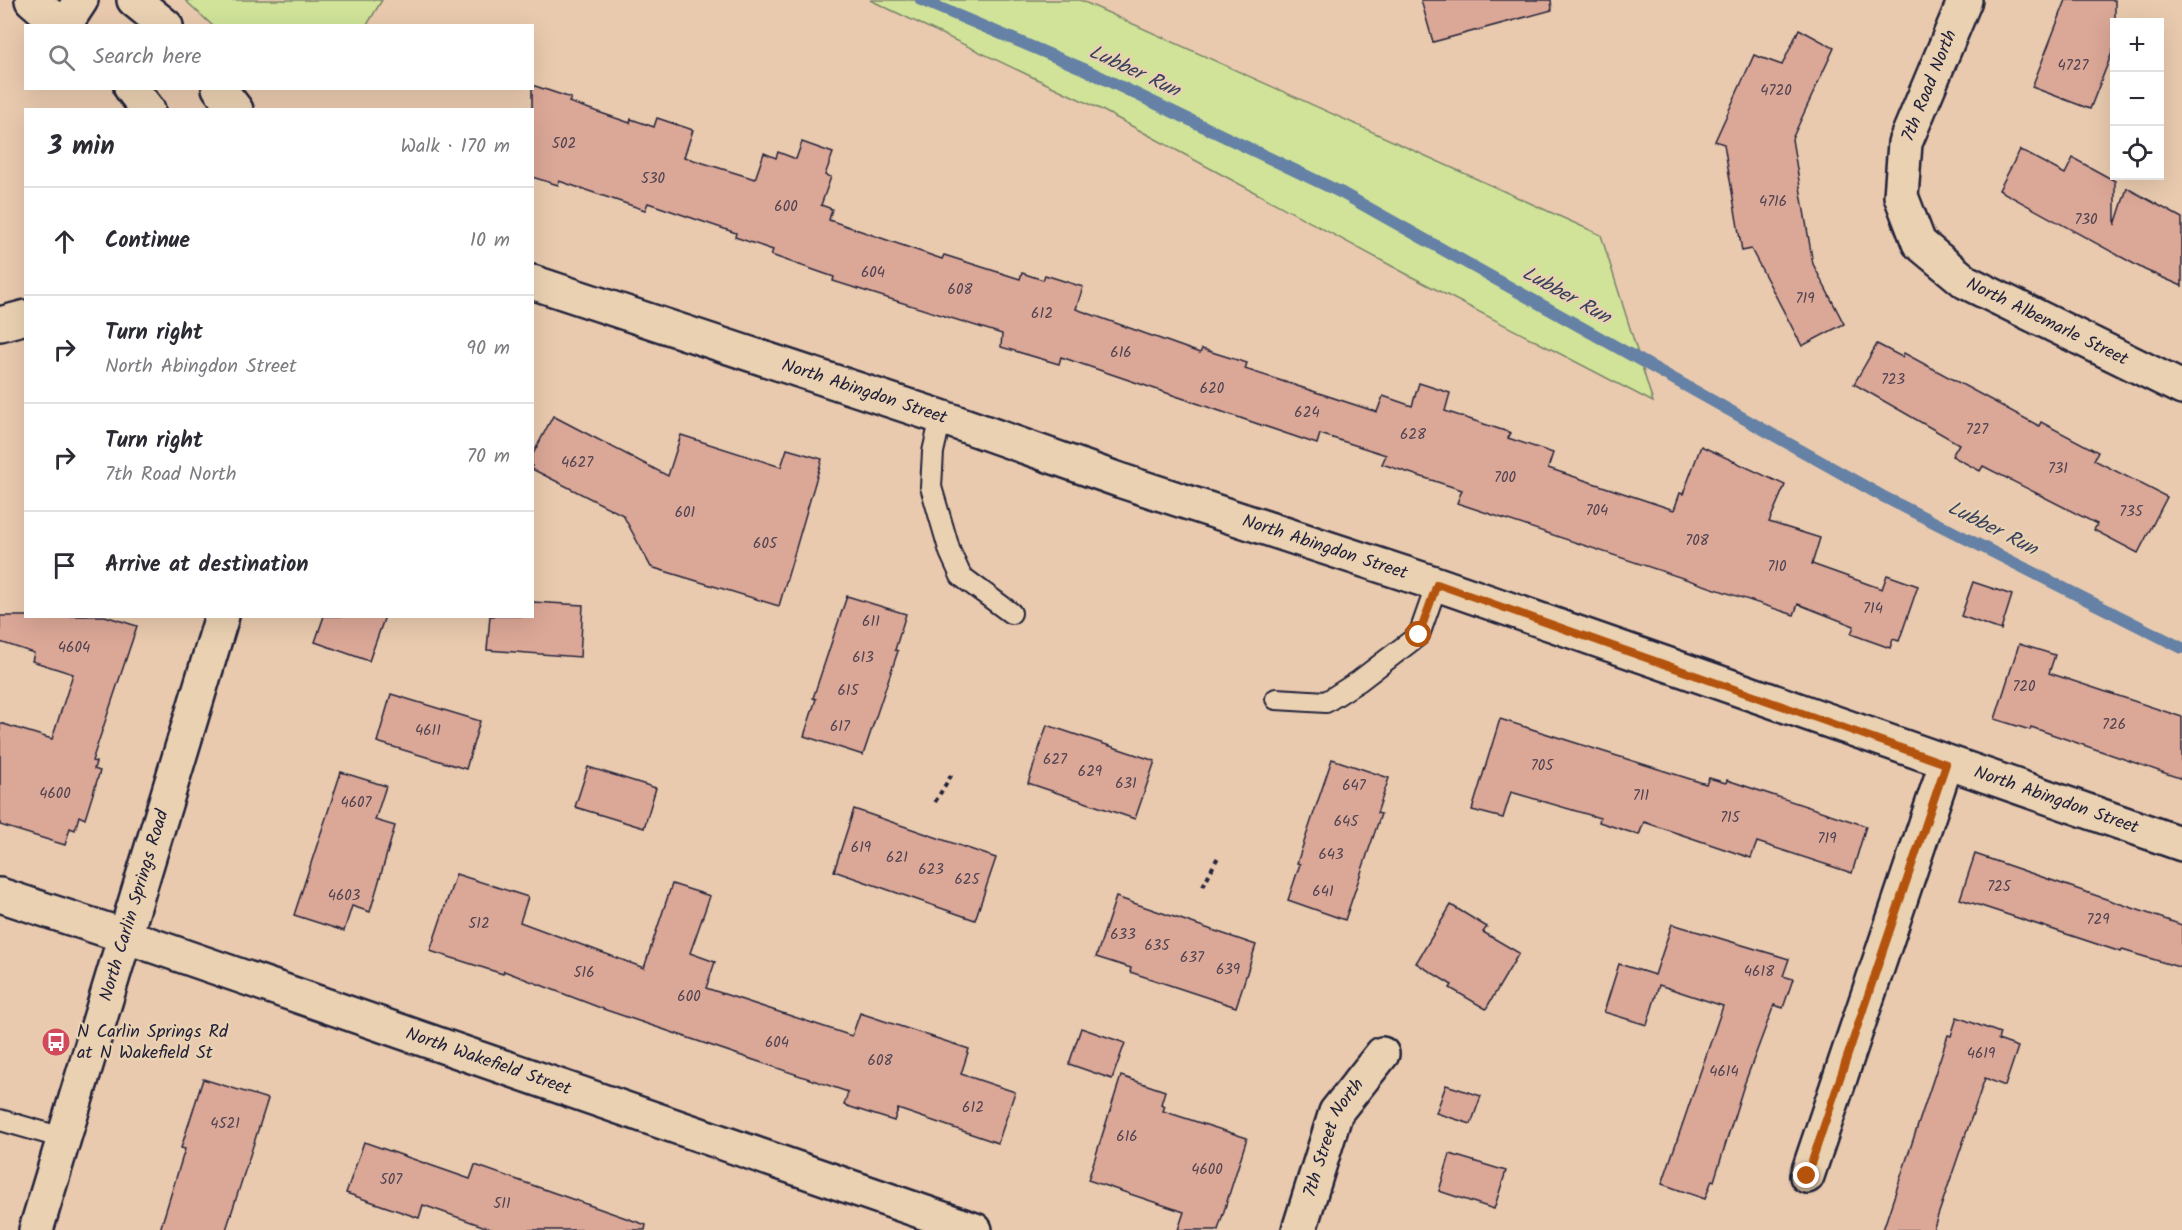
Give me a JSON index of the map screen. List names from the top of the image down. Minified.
{"streets":{"street":["7th Road North","North Albemarle Street","North Abingdon Street","North Carlin Springs Road","North Wakefield Street","7th Street North"]},"crossings":[["7th Road North","North Albemarle Street"],["North Carlin Springs Road","North Wakefield Street"]],"water":["Lubber Run"],"places":{"bus stop":["N Carlin Springs Rd at N Wakefield St"]},"house_numbers":["4727","4720","502","530","4716","600","730","604","608","719","612","616","723","620","624","727","628","4627","731","700","704","735","601","708","605","710","714","611","4604","613","720","615","726","617","4611","627","705","629","631","647","4600","711","4607","715","645","719","619","643","621","623","625","725","641","4603","729","512","633","635","637","639","4618","516","600","604","4619","608","4614","612","4521","616","4600","507","511"],"page":{"map_buttons":["+","−"],"search":"Search here","heading":["3 min","Walk · 170 m"],"list":[["Continue","10 m"],["Turn right","North Abingdon Street","90 m"],["Turn right","7th Road North","70 m"],"Arrive at destination"]}}
